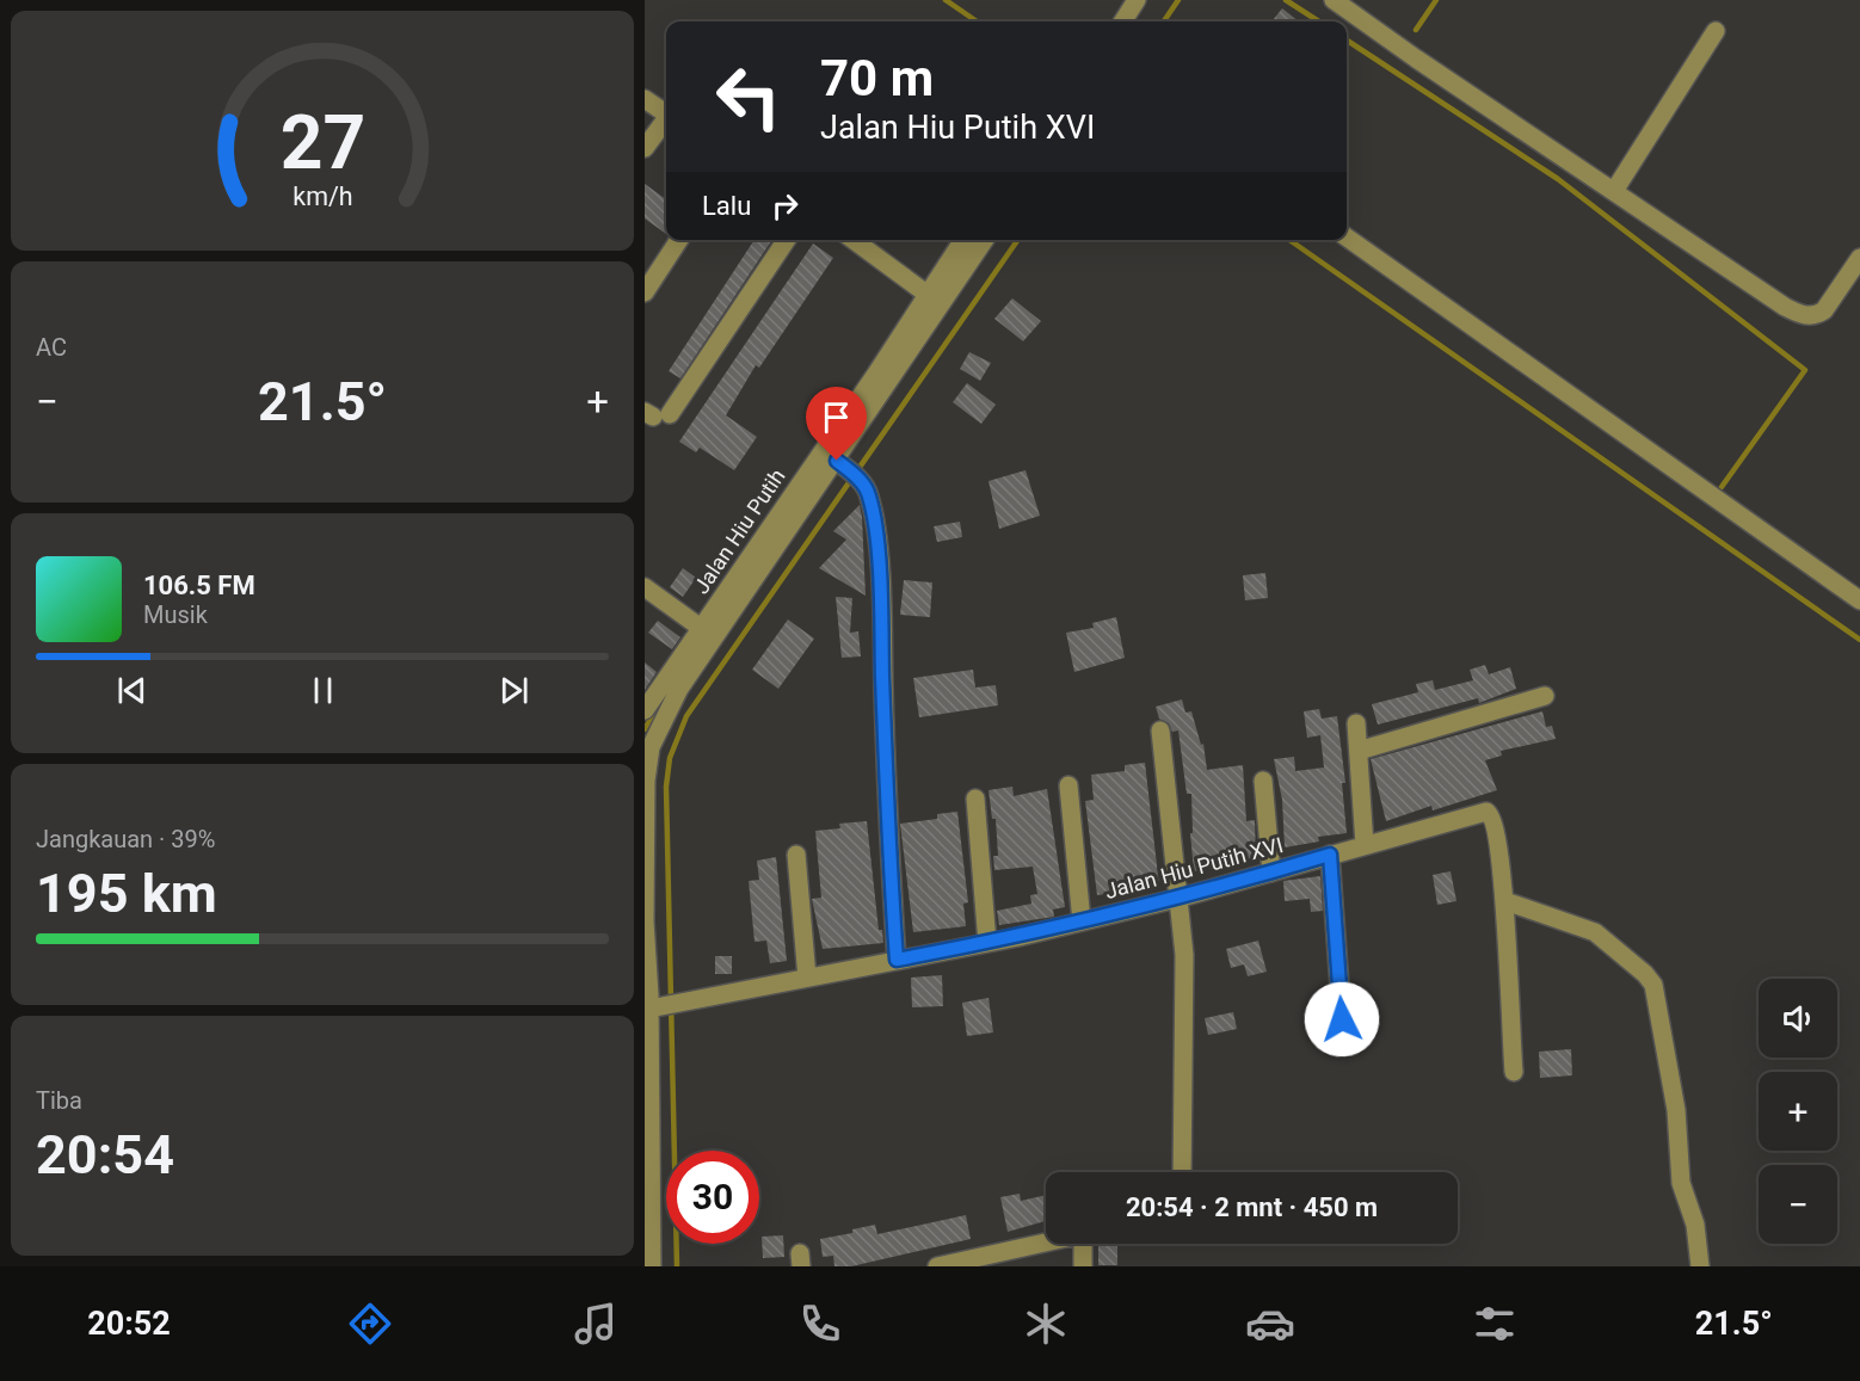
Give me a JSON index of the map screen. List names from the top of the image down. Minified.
{"streets":{"street":["Jalan Hiu Putih","Jalan Hiu Putih XVI"]},"page":{"turn":["70 m","Jalan Hiu Putih XVI"],"then":"Lalu","tile":["AC",["Jangkauan · 39%","195 km"],["Tiba","20:54"]],"heat":["−","21.5°","+"],"song":["106.5 FM","Musik"],"map_buttons":["+","−"],"limit":"30","trip":"20:54 · 2 mnt · 450 m","tabs":["20:52","21.5°"],"gauge":["27","km/h"]}}
